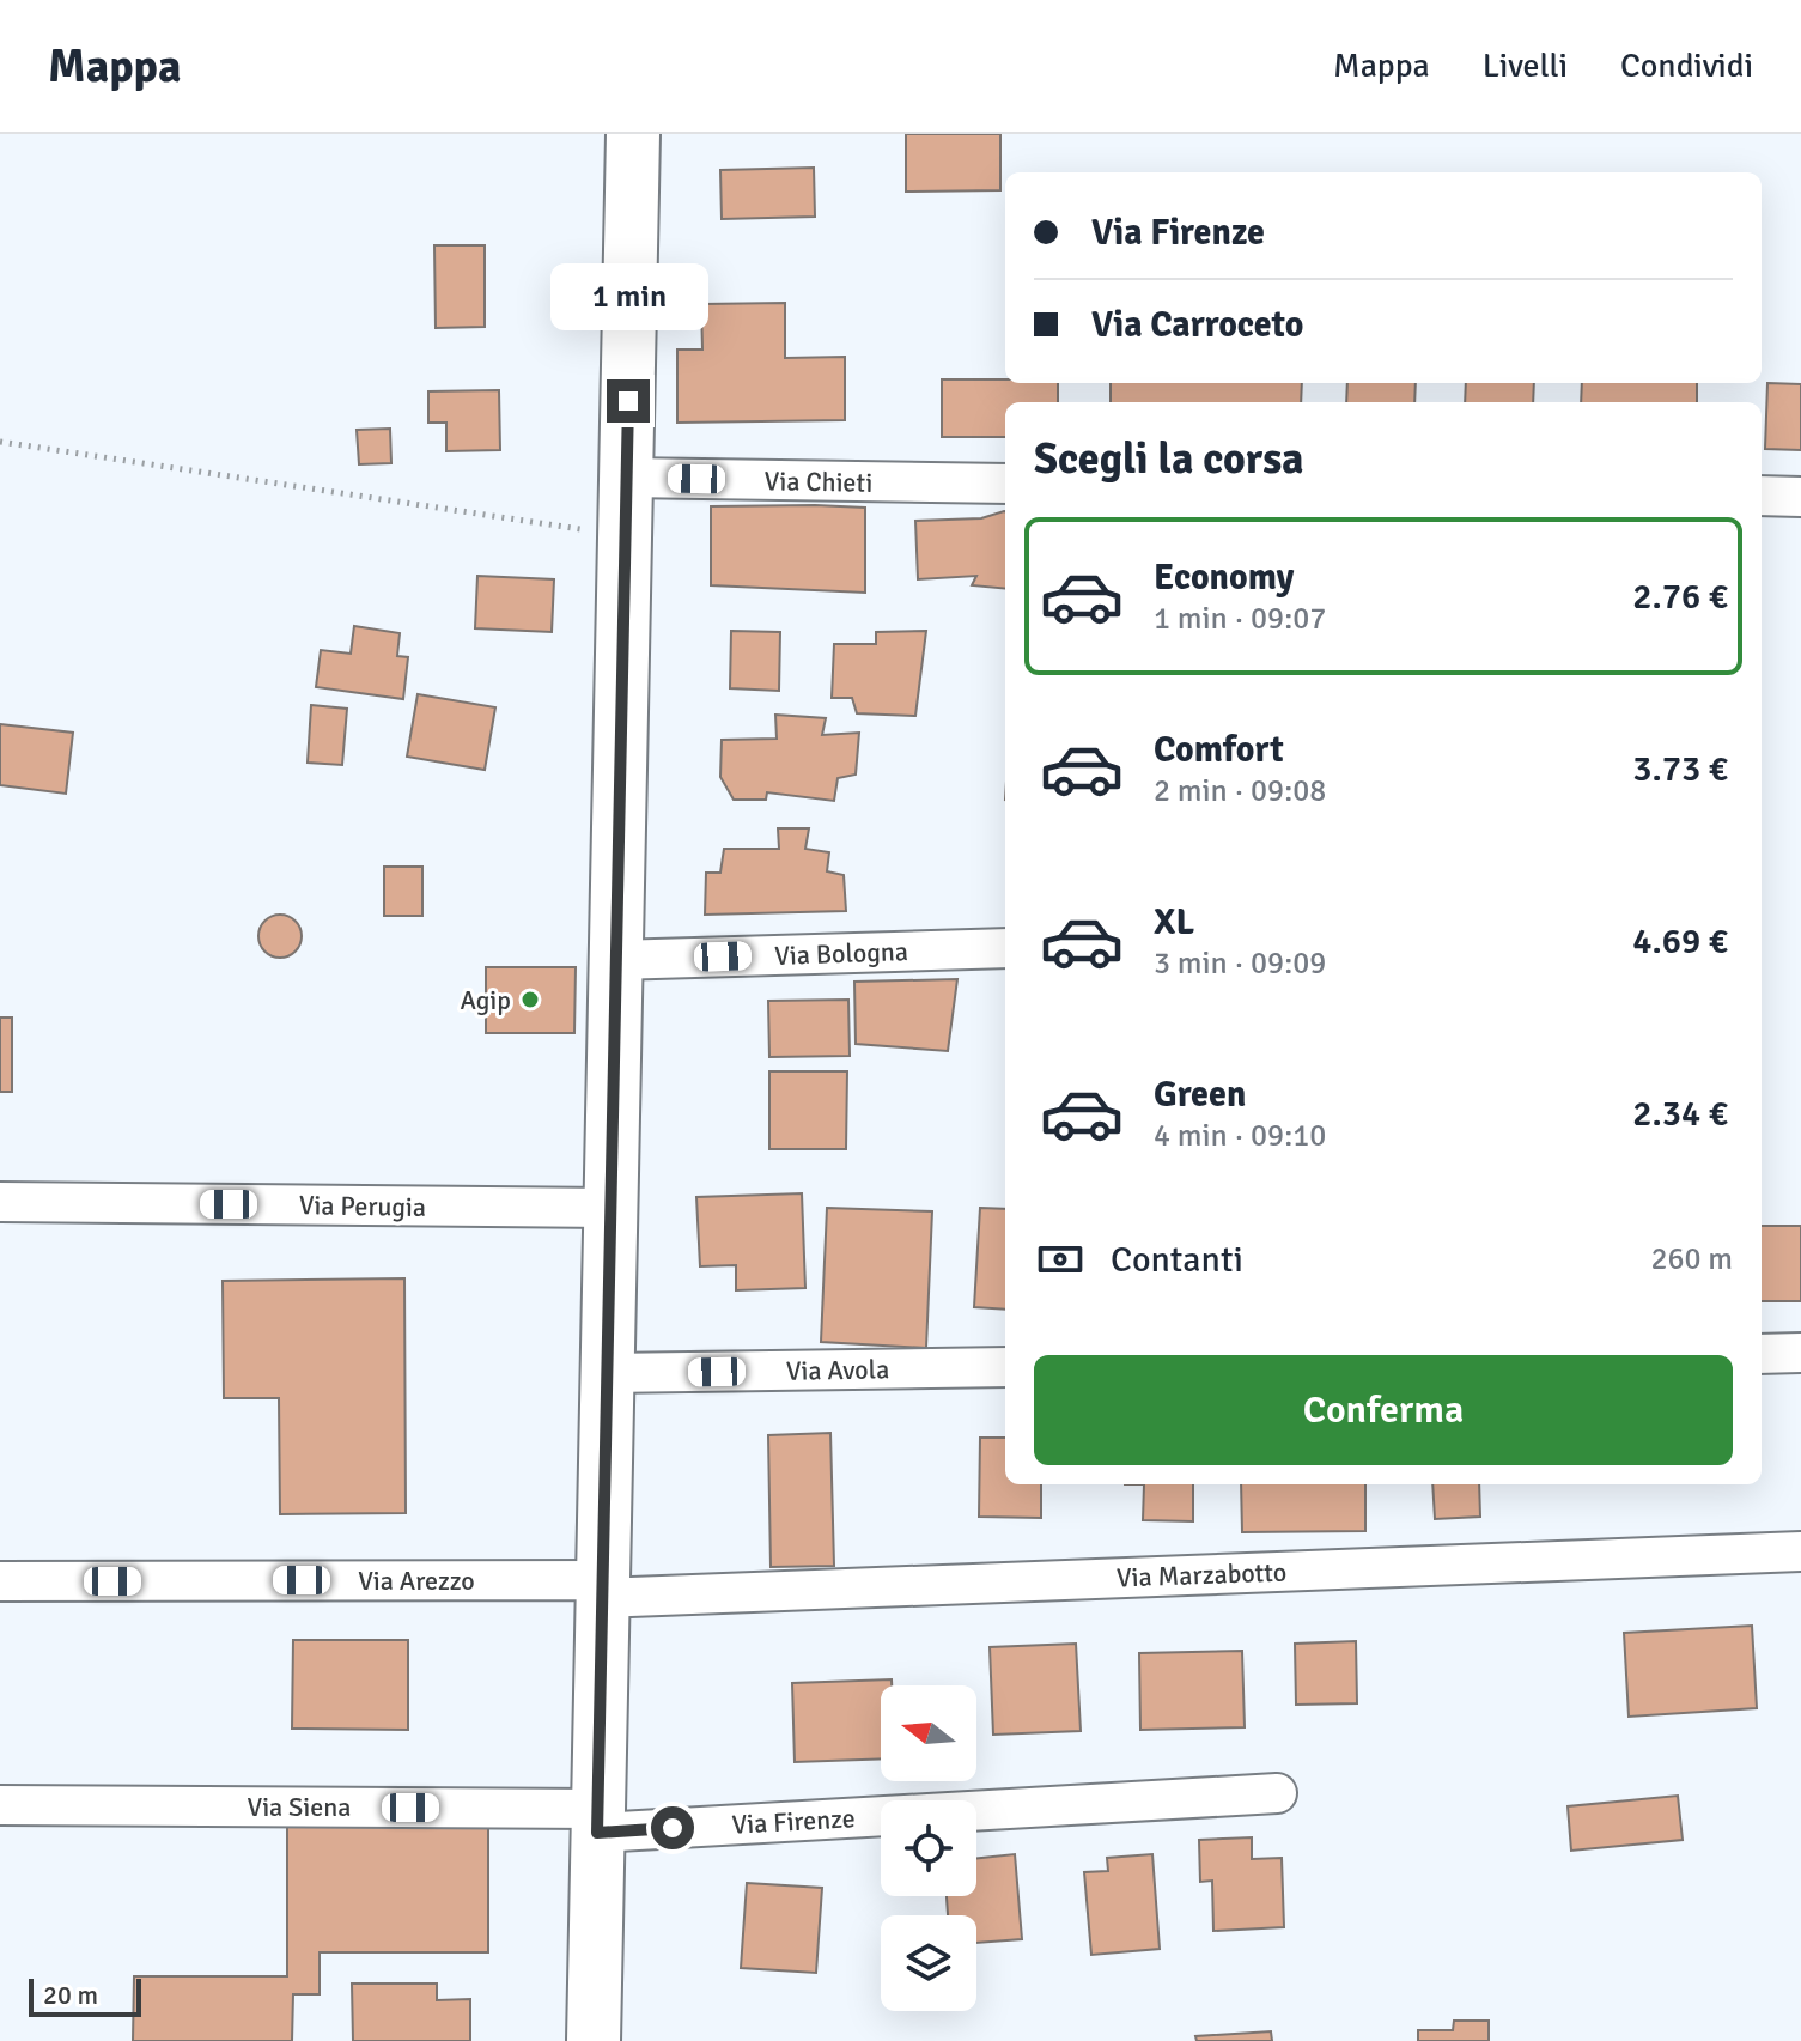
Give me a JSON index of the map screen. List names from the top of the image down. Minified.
{"streets":{"street":["Via Chieti","Via Bologna","Via Perugia","Via Avola","Via Marzabotto","Via Arezzo","Via Siena","Via Firenze"]},"crossings":[["Via Marzabotto","Via Arezzo"],["Via Siena","Via Firenze"]],"places":["Agip"],"scale_bar":"20 m","north":"left","page":{"header":"Mappa","nav":["Mappa","Livelli","Condividi"],"banner":["Via Firenze","Via Carroceto"],"bubble":"1 min","heading":"Scegli la corsa","list":[{"name":"Economy","note":"1 min · 09:07","value":"2.76 €"},{"name":"Comfort","note":"2 min · 09:08","value":"3.73 €"},{"name":"XL","note":"3 min · 09:09","value":"4.69 €"},{"name":"Green","note":"4 min · 09:10","value":"2.34 €"}],"pay":["Contanti","260 m"],"buttons":"Conferma","scale":"20 m"}}
